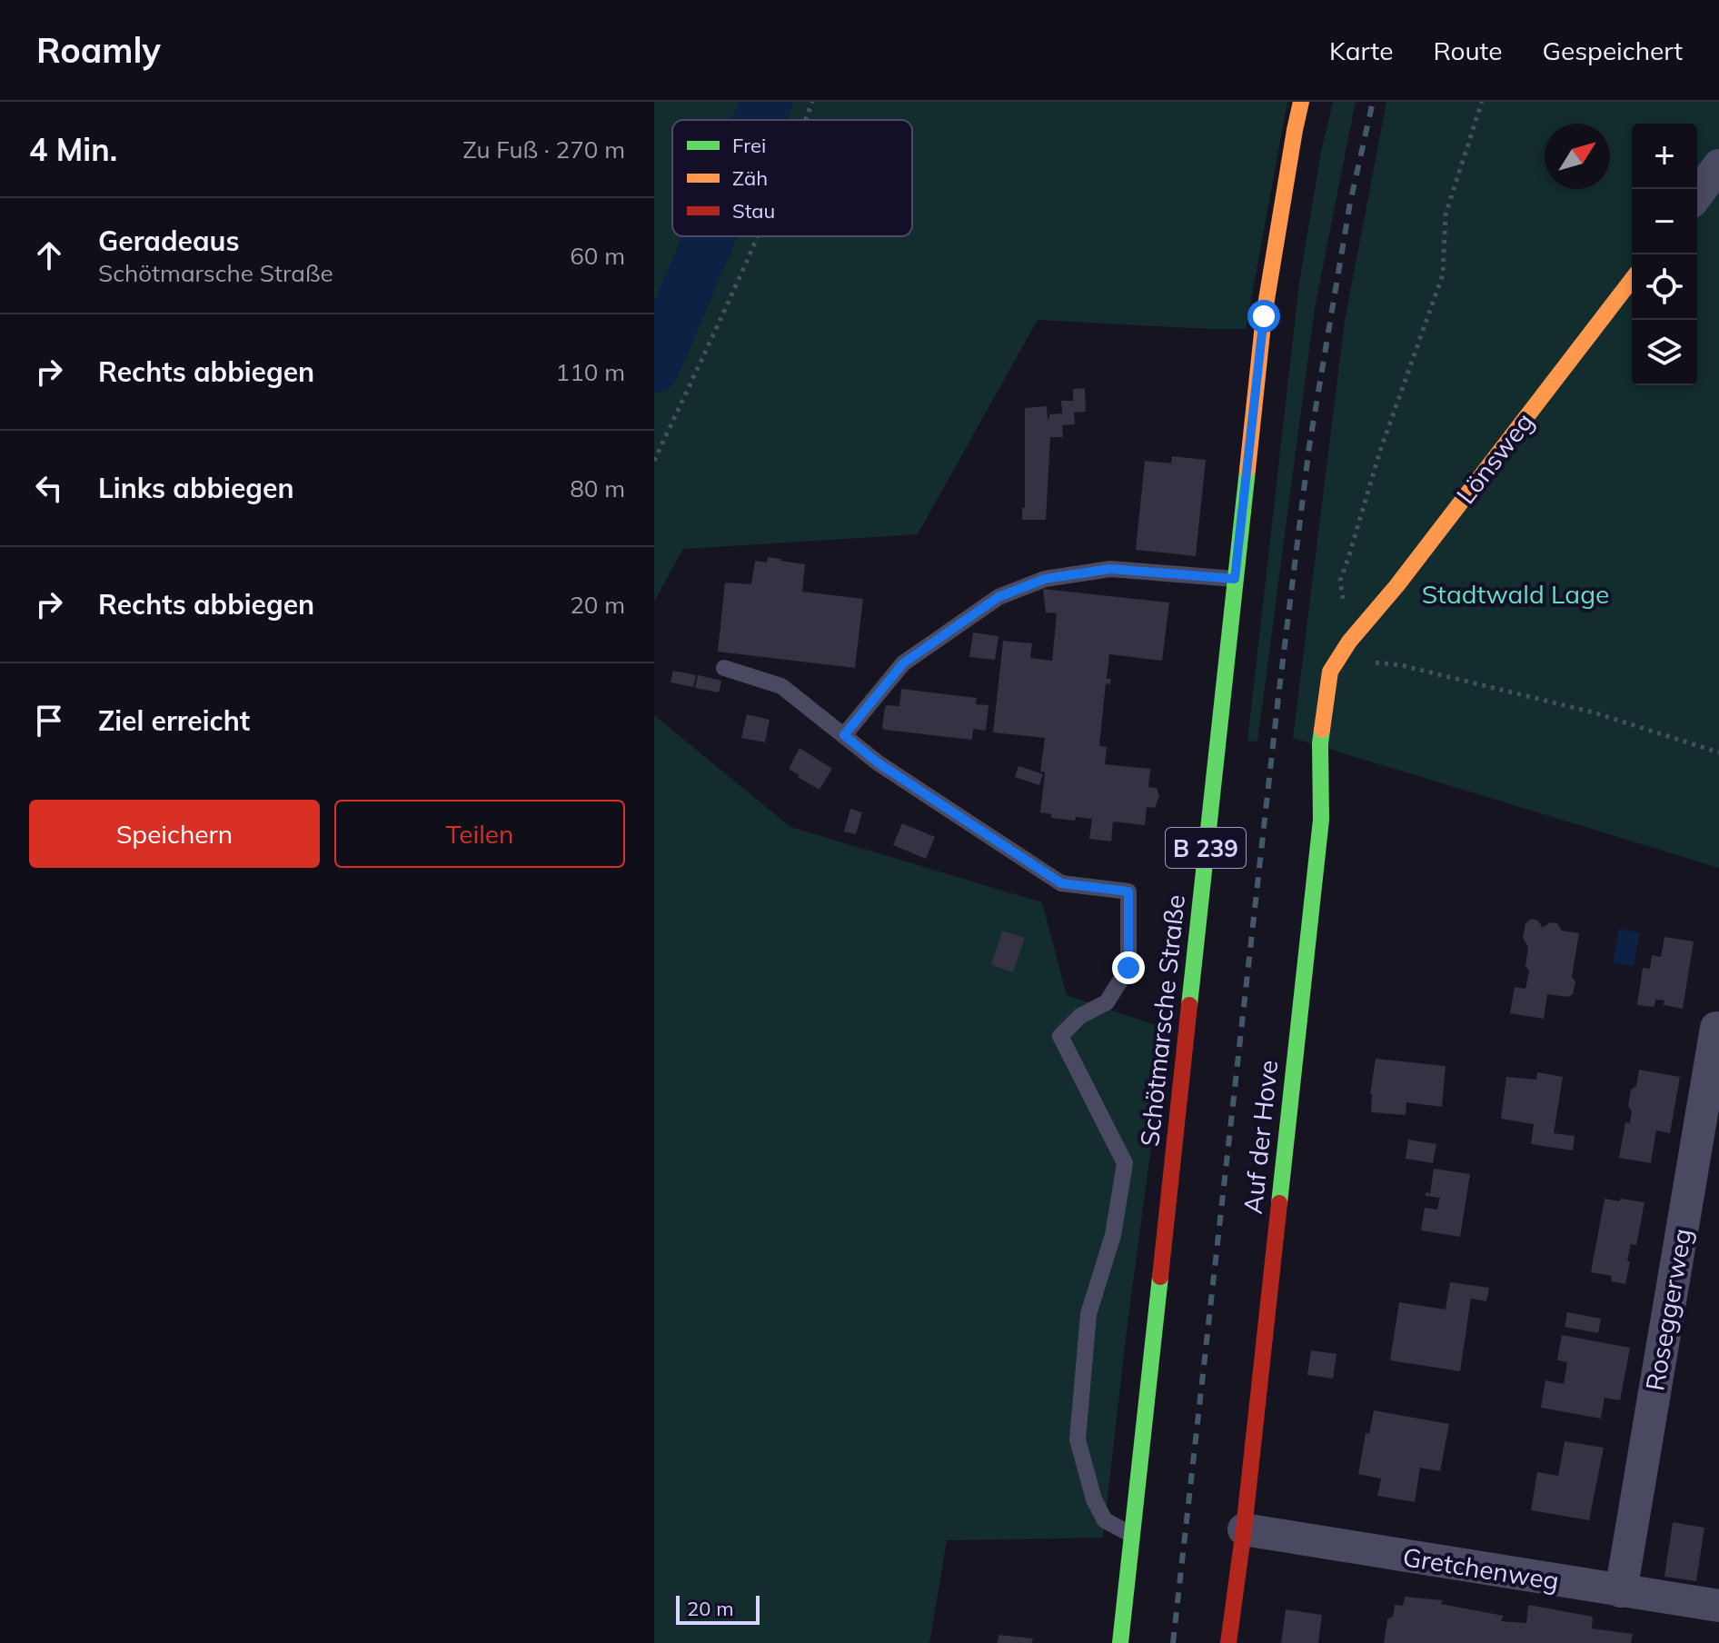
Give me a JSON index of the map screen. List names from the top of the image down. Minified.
{"streets":{"main road":["Lönsweg","B 239","Schötmarsche Straße","Auf der Hove"],"street":["Roseggerweg","Gretchenweg"]},"crossings":[["Lönsweg","Auf der Hove"],["Auf der Hove","Gretchenweg"],["Roseggerweg","Gretchenweg"]],"parks":["Stadtwald Lage"],"legend":["Frei","Zäh","Stau"],"scale_bar":"20 m","north":"top right","page":{"header":"Roamly","nav":["Karte","Route","Gespeichert"],"heading":["4 Min.","Zu Fuß · 270 m"],"map_buttons":["+","−"],"list":[["Geradeaus","Schötmarsche Straße","60 m"],["Rechts abbiegen","110 m"],["Links abbiegen","80 m"],["Rechts abbiegen","20 m"],"Ziel erreicht"],"buttons":["Speichern","Teilen"],"scale":"20 m"}}
